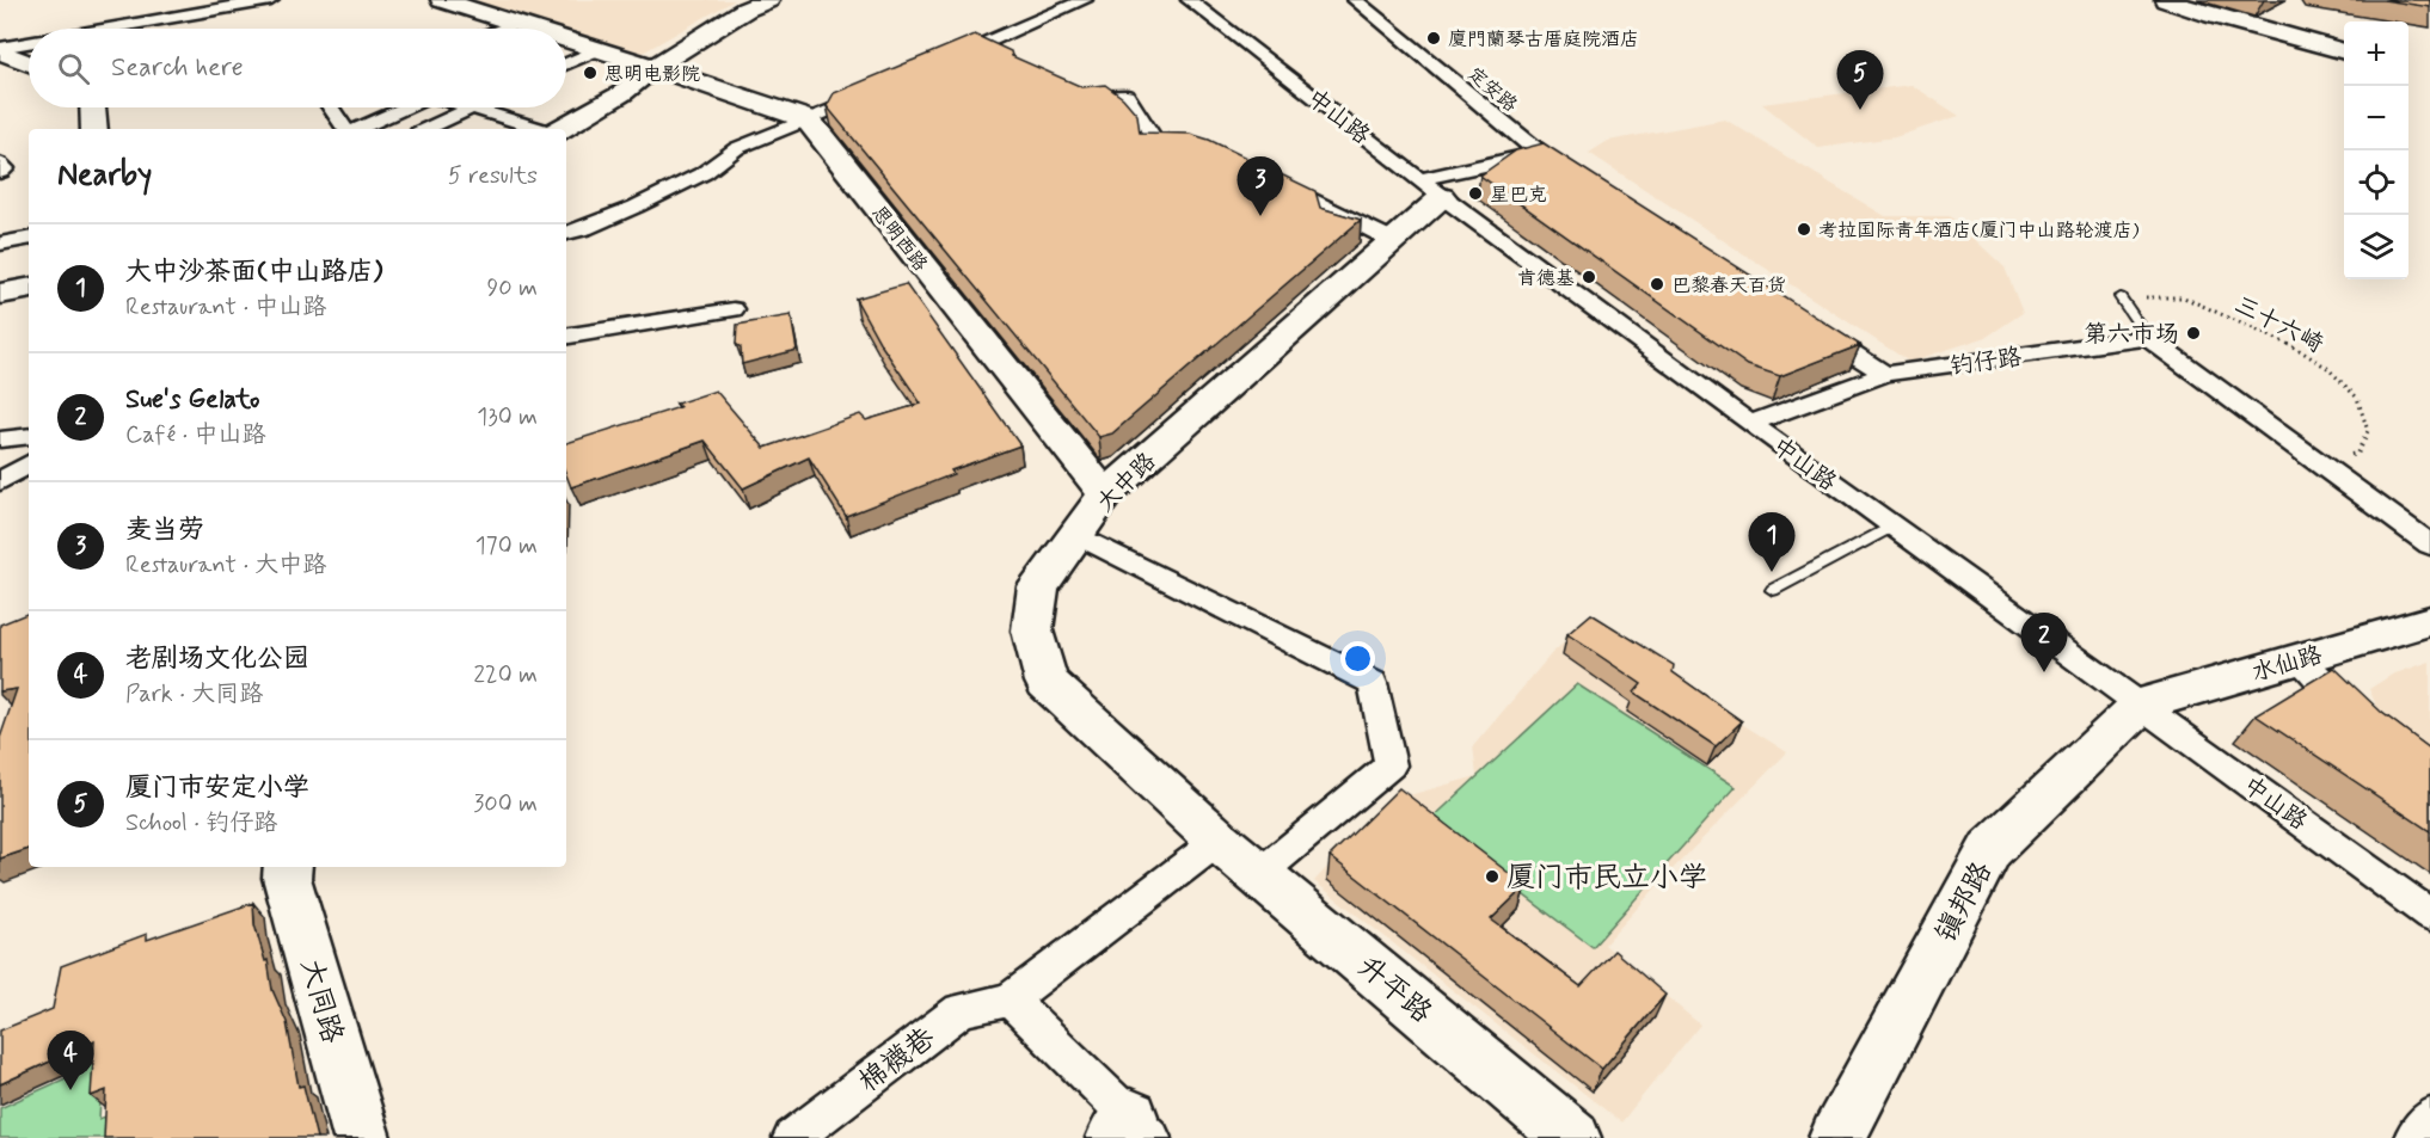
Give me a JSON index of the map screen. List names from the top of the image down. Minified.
{"streets":{"street":["定安路","中山路","思明西路","钓仔路","大中路","水仙路","镇邦路","升平路","大同路","棉襪巷"],"path":["三十六崎"]},"crossings":[["中山路","钓仔路"],["中山路","大中路"],["中山路","水仙路"],["中山路","镇邦路"],["思明西路","大中路"],["大中路","升平路"],["水仙路","镇邦路"]],"places":["廈門蘭琴古厝庭院酒店","思明电影院","星巴克","考拉国际青年酒店(厦门中山路轮渡店)","肯德基","巴黎春天百货","第六市场","厦门市民立小学"],"page":{"map_buttons":["+","−"],"search":"Search here","pins":["5","3","1","2","4"],"heading":["Nearby","5 results"],"list":[{"mark":"1","name":"大中沙茶面(中山路店)","note":"Restaurant · 中山路","value":"90 m"},{"mark":"2","name":"Sue's Gelato","note":"Café · 中山路","value":"130 m"},{"mark":"3","name":"麦当劳","note":"Restaurant · 大中路","value":"170 m"},{"mark":"4","name":"老剧场文化公园","note":"Park · 大同路","value":"220 m"},{"mark":"5","name":"厦门市安定小学","note":"School · 钓仔路","value":"300 m"}]}}
